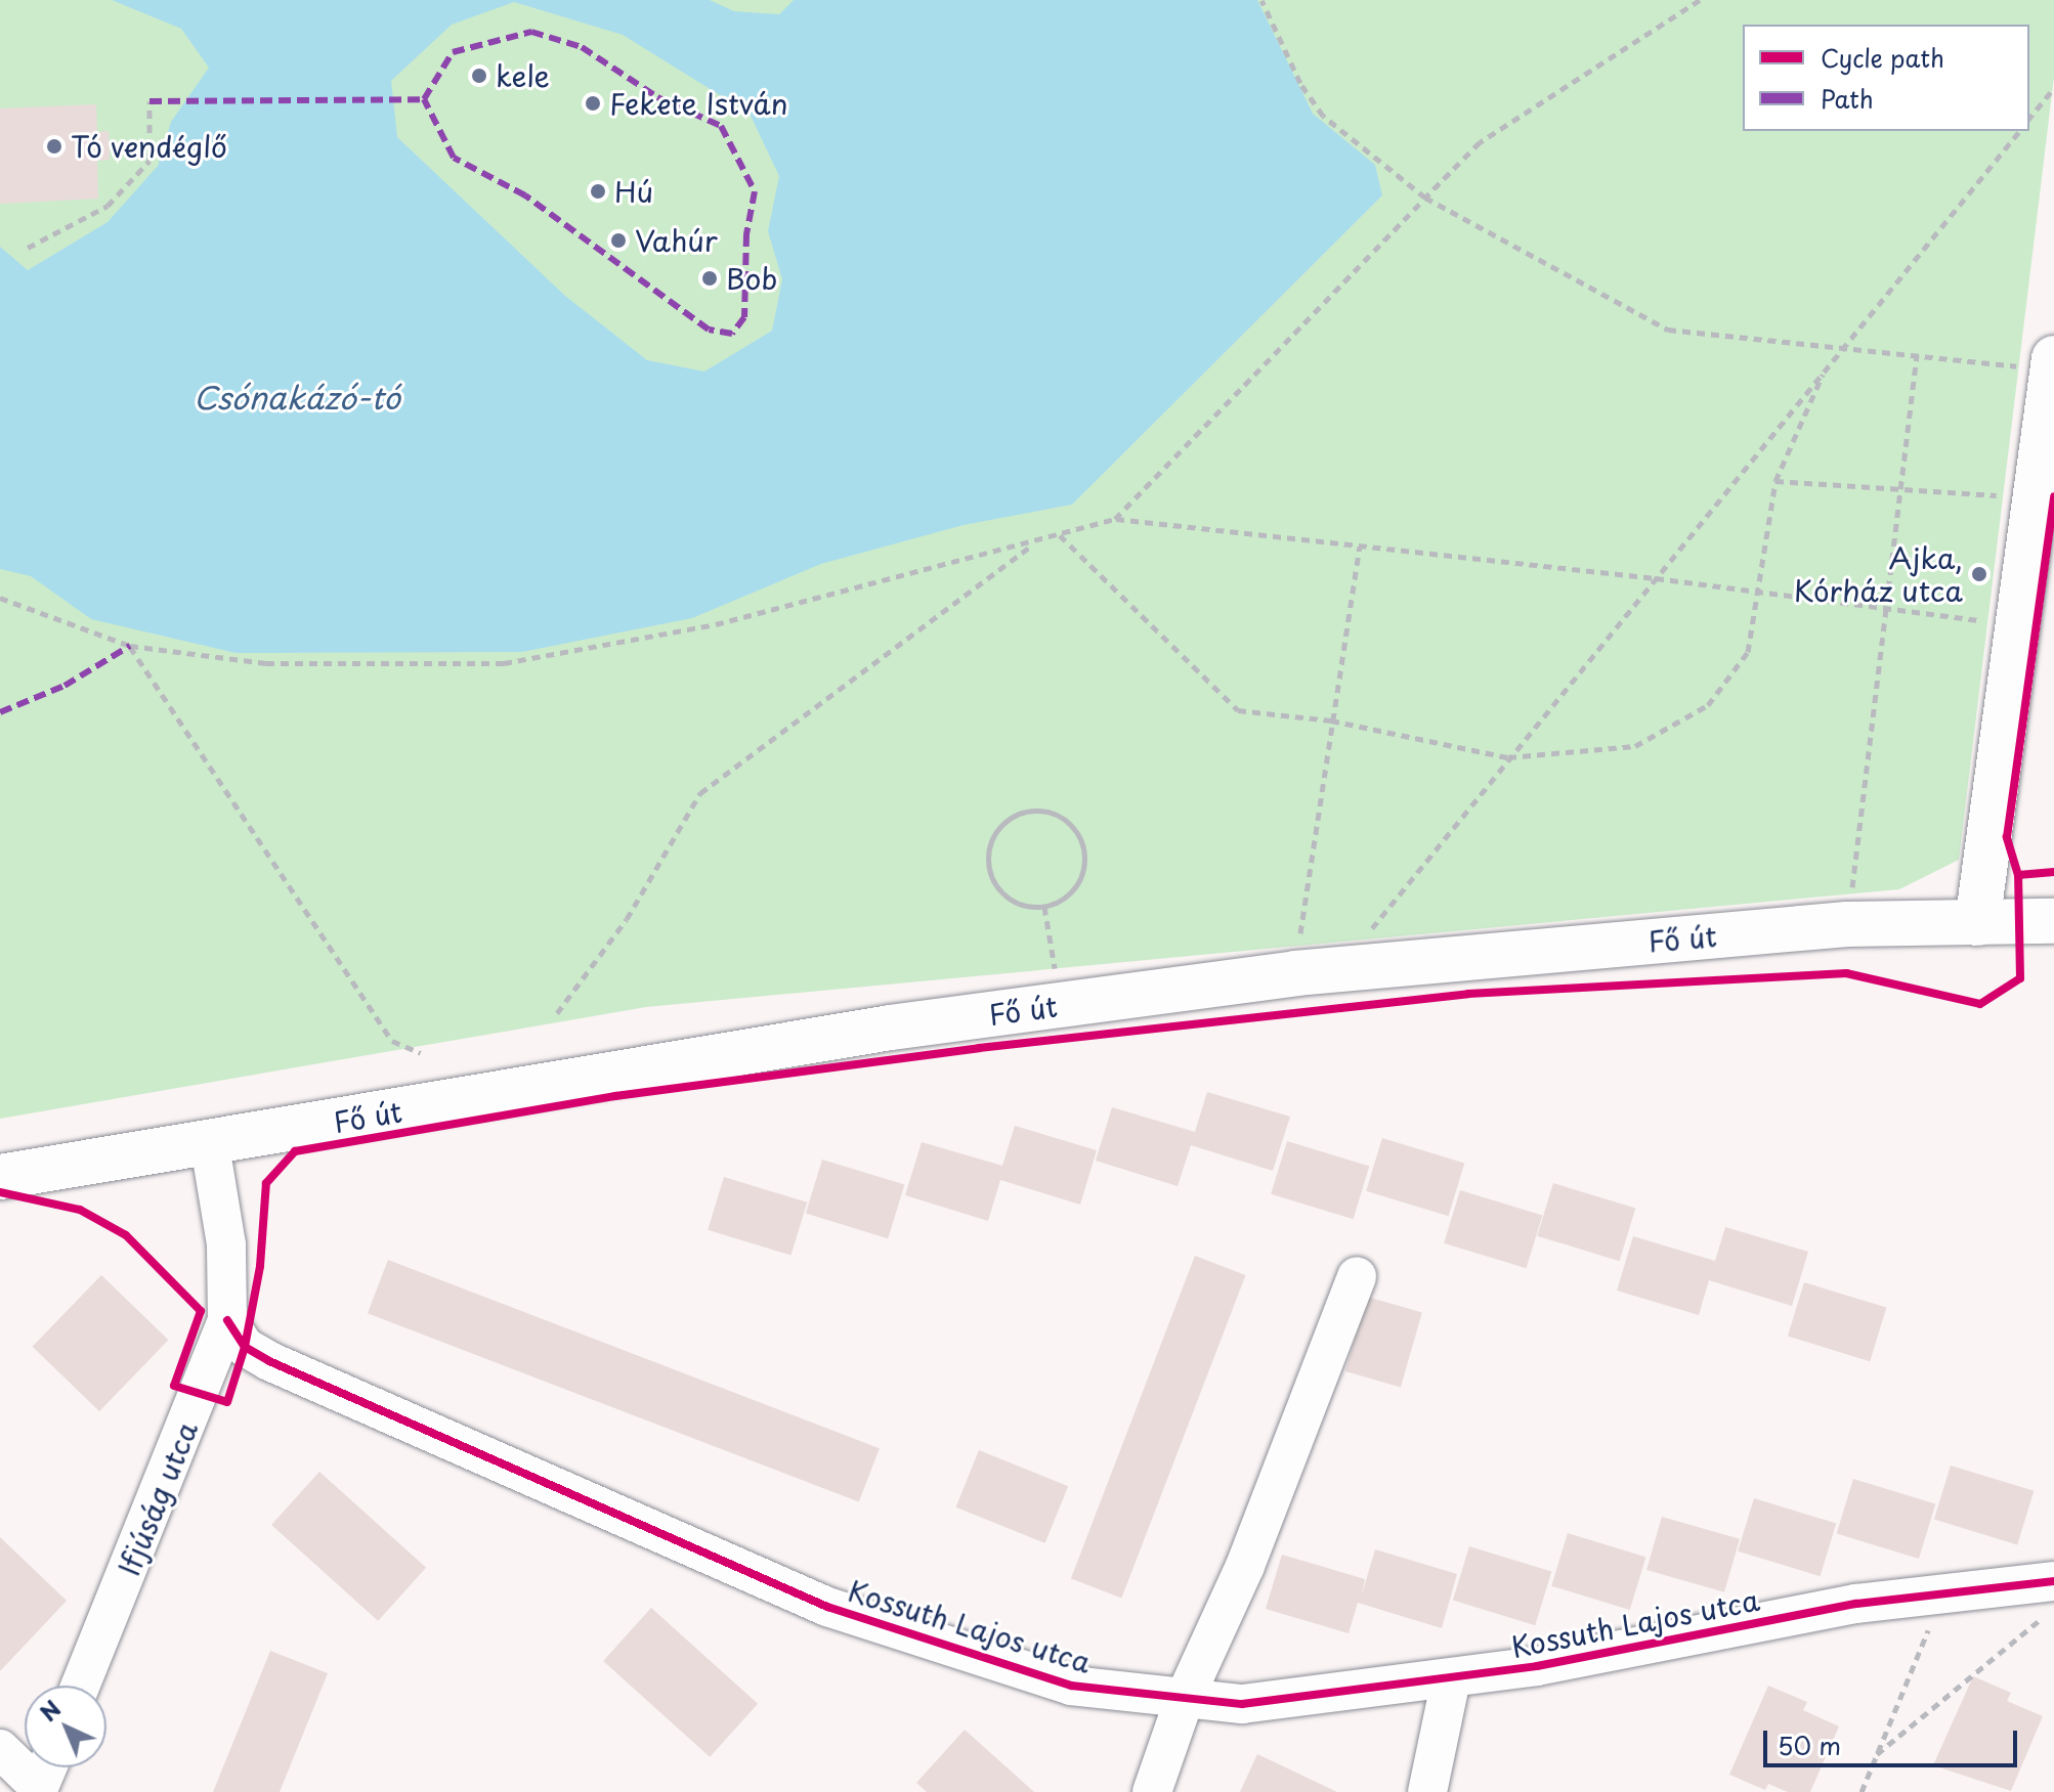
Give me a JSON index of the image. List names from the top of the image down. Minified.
{"streets":{"main road":["Fő út"],"street":["Ifjúság utca","Kossuth Lajos utca"]},"crossings":[["Fő út","Ifjúság utca"],["Ifjúság utca","Kossuth Lajos utca"]],"water":["Csónakázó-tó"],"places":["kele","Fekete István","Tó vendéglő","Hú","Vahúr","Bob","Ajka, Kórház utca"],"legend":["Cycle path","Path"],"scale_bar":"50 m","north":"top left"}
